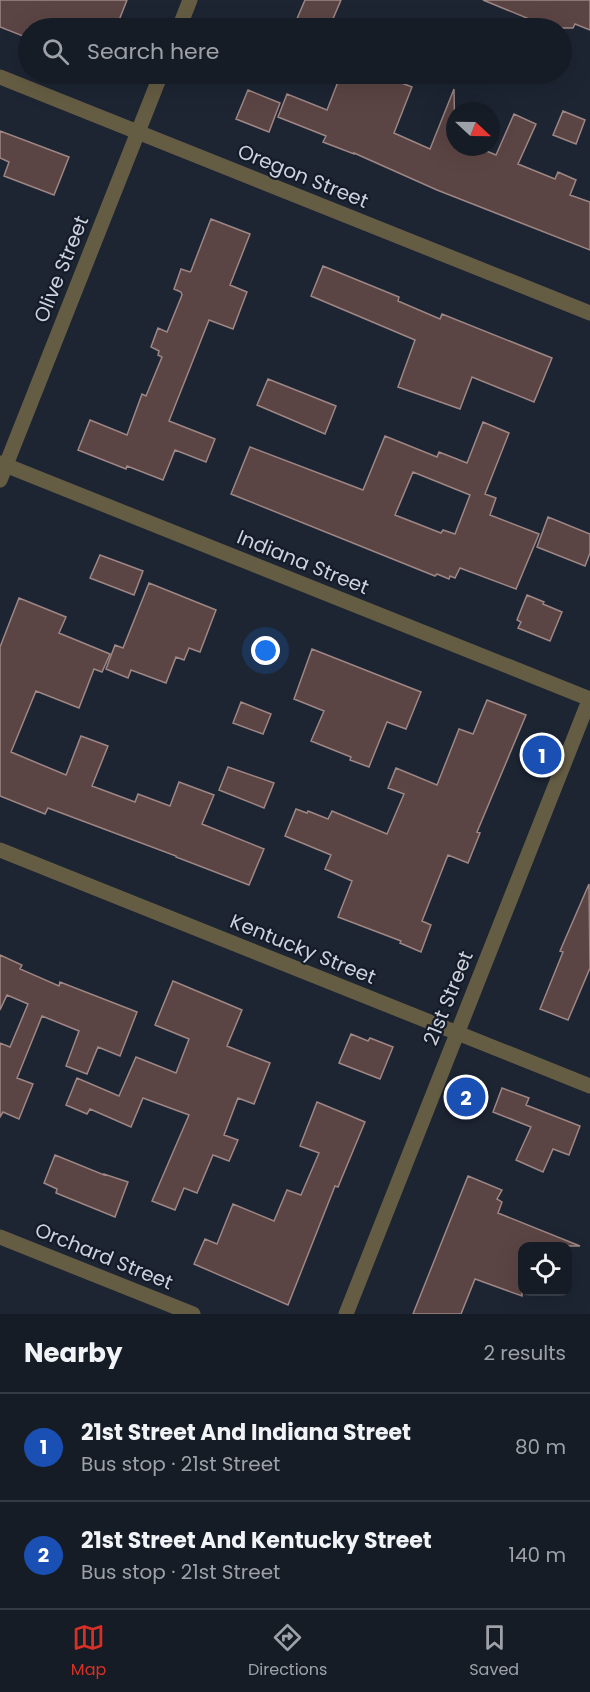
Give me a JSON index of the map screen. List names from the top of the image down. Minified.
{"streets":{"street":["Oregon Street","Olive Street","Indiana Street","Kentucky Street","21st Street","Orchard Street"]},"crossings":[["Oregon Street","Olive Street"],["Olive Street","Indiana Street"],["Indiana Street","21st Street"],["Kentucky Street","21st Street"]],"north":"right","page":{"search":"Search here","pins":["1","2"],"heading":["Nearby","2 results"],"list":[{"mark":"1","name":"21st Street And Indiana Street","note":"Bus stop · 21st Street","value":"80 m"},{"mark":"2","name":"21st Street And Kentucky Street","note":"Bus stop · 21st Street","value":"140 m"}],"nav":["Map","Directions","Saved"]}}
